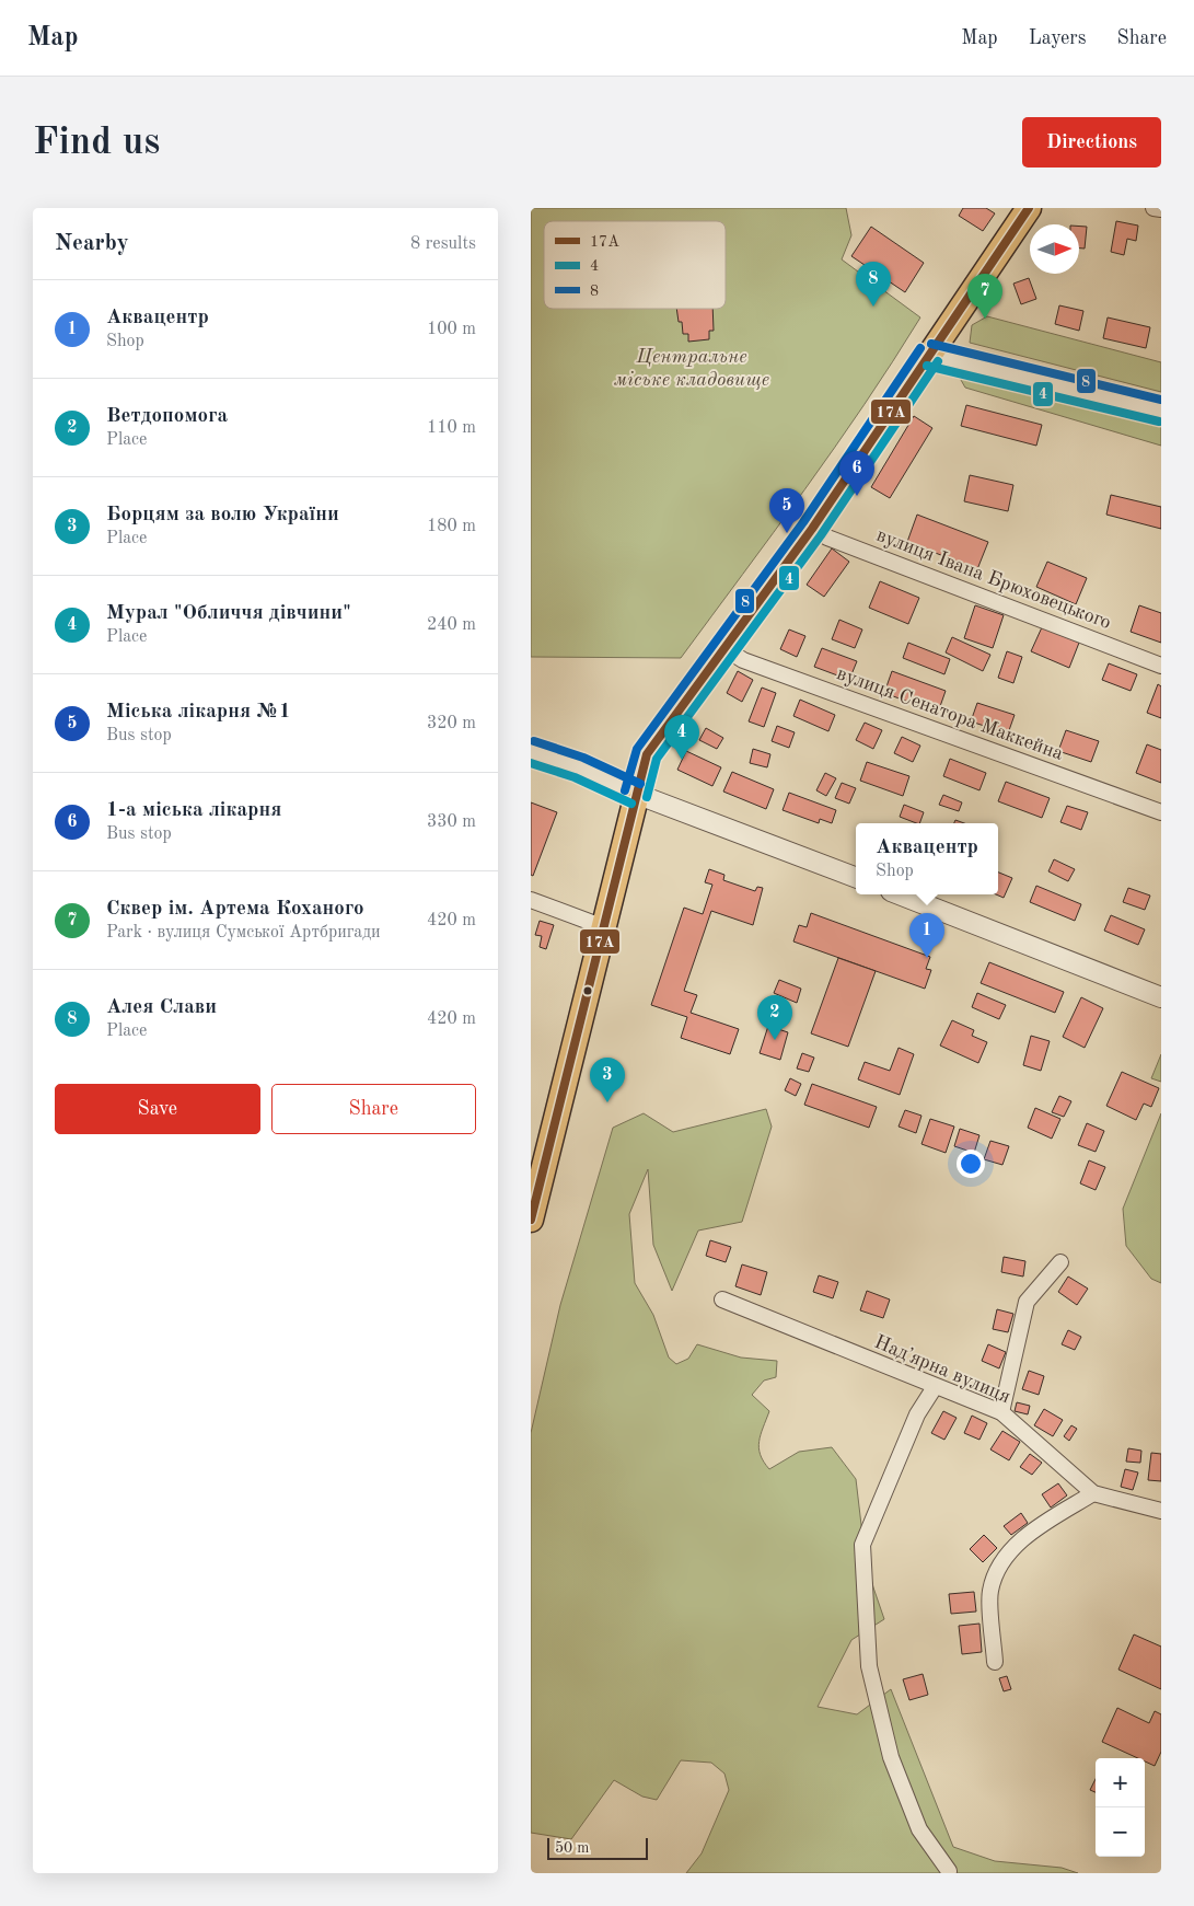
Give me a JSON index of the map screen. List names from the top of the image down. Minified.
{"streets":{"street":["вулиця Івана Брюховецького","вулиця Сенатора Маккейна","Надʼярна вулиця"]},"parks":["Центральне міське кладовище"],"lines":["transit line 17А","transit line 8","transit line 4"],"legend":["17А","4","8"],"scale_bar":"50 m","north":"right","page":{"header":"Map","nav":["Map","Layers","Share"],"buttons":["Directions",["Save","Share"]],"title":"Find us","heading":["Nearby","8 results"],"pins":["8","7","6","5","4","1","2","3"],"list":[{"mark":"1","name":"Аквацентр","note":"Shop","value":"100 m"},{"mark":"2","name":"Ветдопомога","note":"Place","value":"110 m"},{"mark":"3","name":"Борцям за волю України","note":"Place","value":"180 m"},{"mark":"4","name":"Мурал \"Обличчя дівчини\"","note":"Place","value":"240 m"},{"mark":"5","name":"Міська лікарня №1","note":"Bus stop","value":"320 m"},{"mark":"6","name":"1-а міська лікарня","note":"Bus stop","value":"330 m"},{"mark":"7","name":"Сквер ім. Артема Коханого","note":"Park · вулиця Сумської Артбригади","value":"420 m"},{"mark":"8","name":"Алея Слави","note":"Place","value":"420 m"}],"popup":["Аквацентр","Shop"],"map_buttons":["+","−"],"scale":"50 m"}}
